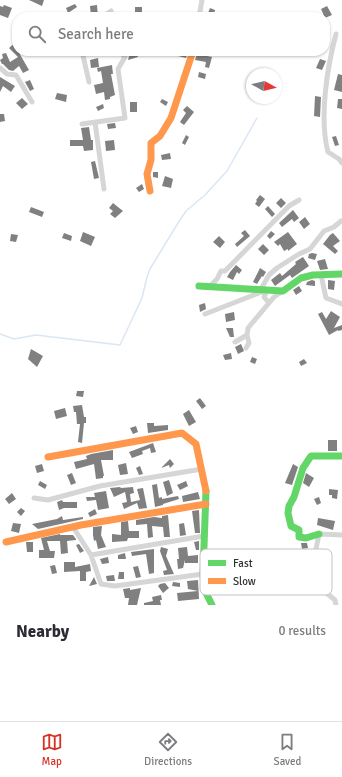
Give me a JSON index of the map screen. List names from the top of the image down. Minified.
{"legend":["Fast","Slow"],"north":"right","page":{"search":"Search here","heading":["Nearby","0 results"],"nav":["Map","Directions","Saved"]}}
